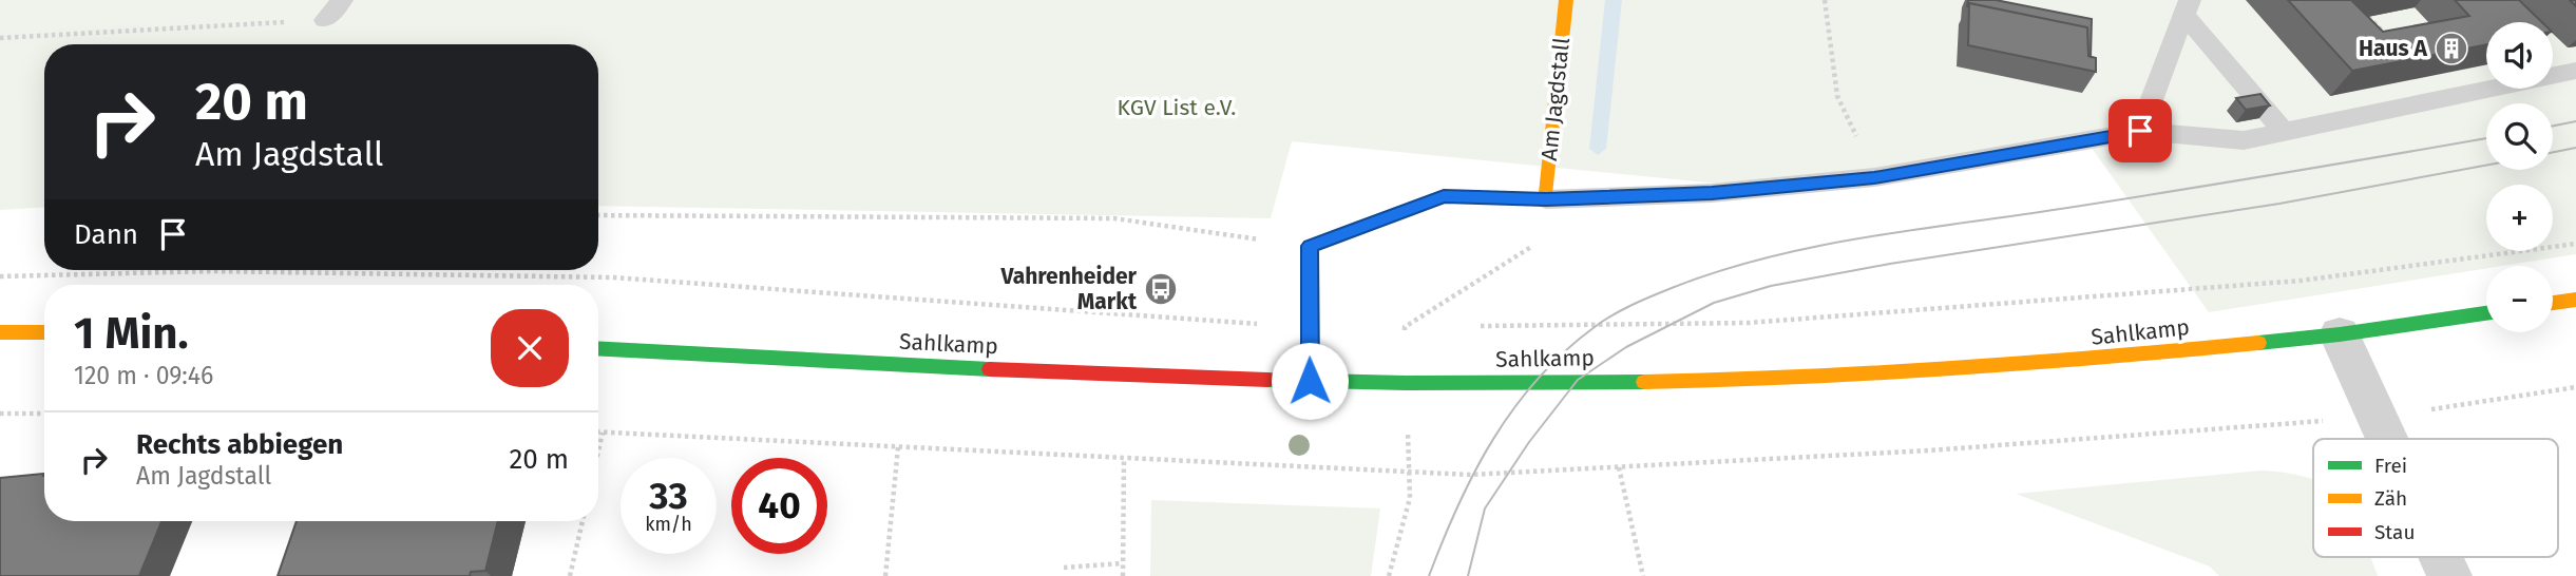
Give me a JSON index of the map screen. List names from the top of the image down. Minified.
{"streets":{"street":["Am Jagdstall","Sahlkamp"]},"parks":["KGV List e.V."],"places":{"building":["Haus A"],"bus stop":["Vahrenheider Markt"]},"legend":["Frei","Zäh","Stau"],"page":{"map_buttons":["+","−"],"turn":["20 m","Am Jagdstall"],"then":"Dann","heading":["1 Min.","120 m · 09:46"],"list":[{"name":"Rechts abbiegen","note":"Am Jagdstall","value":"20 m"}],"speed":"33 km/h","limit":"40"}}
